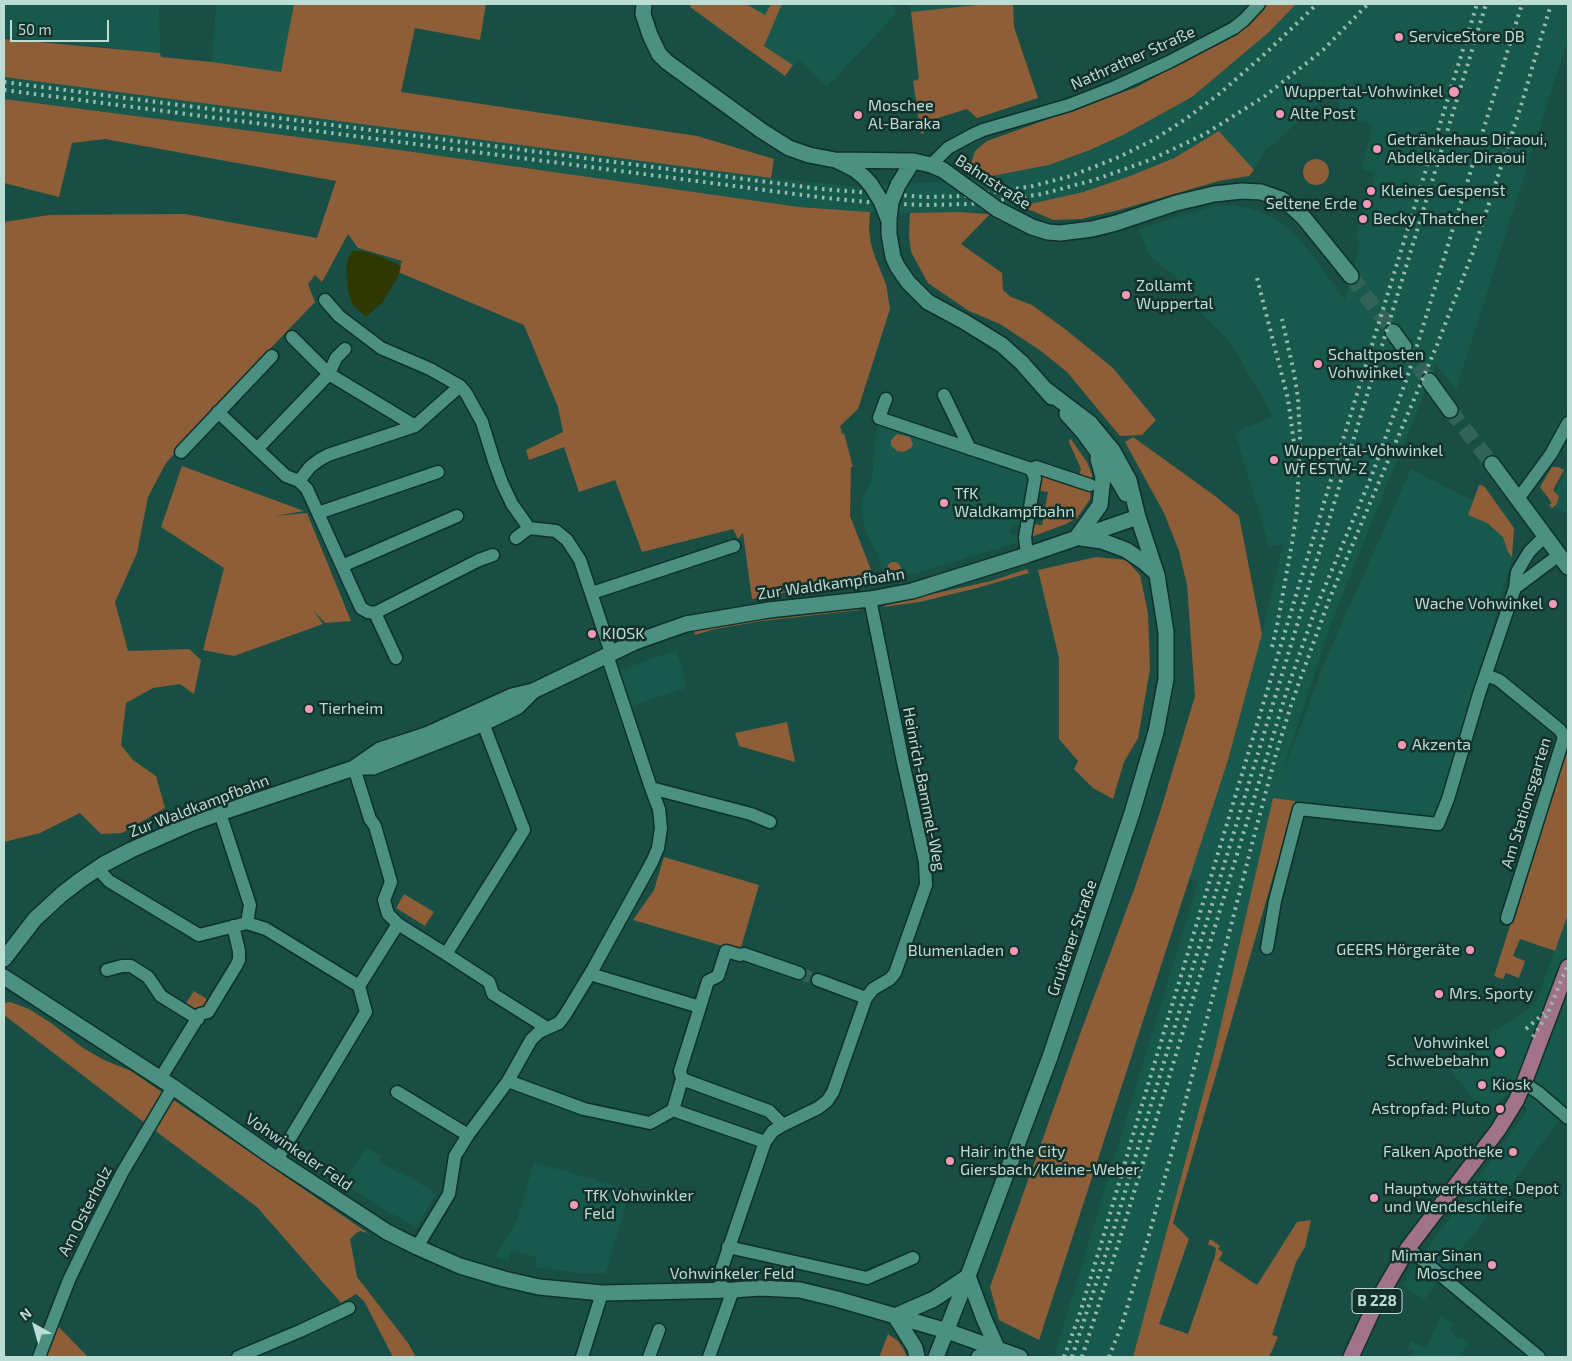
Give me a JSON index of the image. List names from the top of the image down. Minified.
{"streets":{"main road":["Bahnstraße","Zur Waldkampfbahn","Gruitener Straße","Vohwinkeler Feld","B 228"],"street":["Nathrather Straße","Heinrich-Bammel-Weg","Am Stationsgarten","Am Osterholz"]},"crossings":[["Nathrather Straße","Bahnstraße"],["Bahnstraße","Gruitener Straße"],["Zur Waldkampfbahn","Heinrich-Bammel-Weg"],["Zur Waldkampfbahn","Gruitener Straße"],["Gruitener Straße","Vohwinkeler Feld"],["Vohwinkeler Feld","Am Osterholz"]],"places":["ServiceStore DB","Wuppertal-Vohwinkel","Alte Post","Moschee Al-Baraka","Getränkehaus Diraoui, Abdelkader Diraoui","Kleines Gespenst","Seltene Erde","Becky Thatcher","Zollamt Wuppertal","Schaltposten Vohwinkel","Wuppertal-Vohwinkel Wf ESTW-Z","TfK Waldkampfbahn","Wache Vohwinkel","KIOSK","Tierheim","Akzenta","GEERS Hörgeräte","Blumenladen","Mrs. Sporty","Vohwinkel Schwebebahn","Kiosk","Astropfad: Pluto","Falken Apotheke","Hair in the City Giersbach/Kleine-Weber","Hauptwerkstätte, Depot und Wendeschleife","TfK Vohwinkler Feld","Mimar Sinan Moschee"],"scale_bar":"50 m","north":"top left"}
